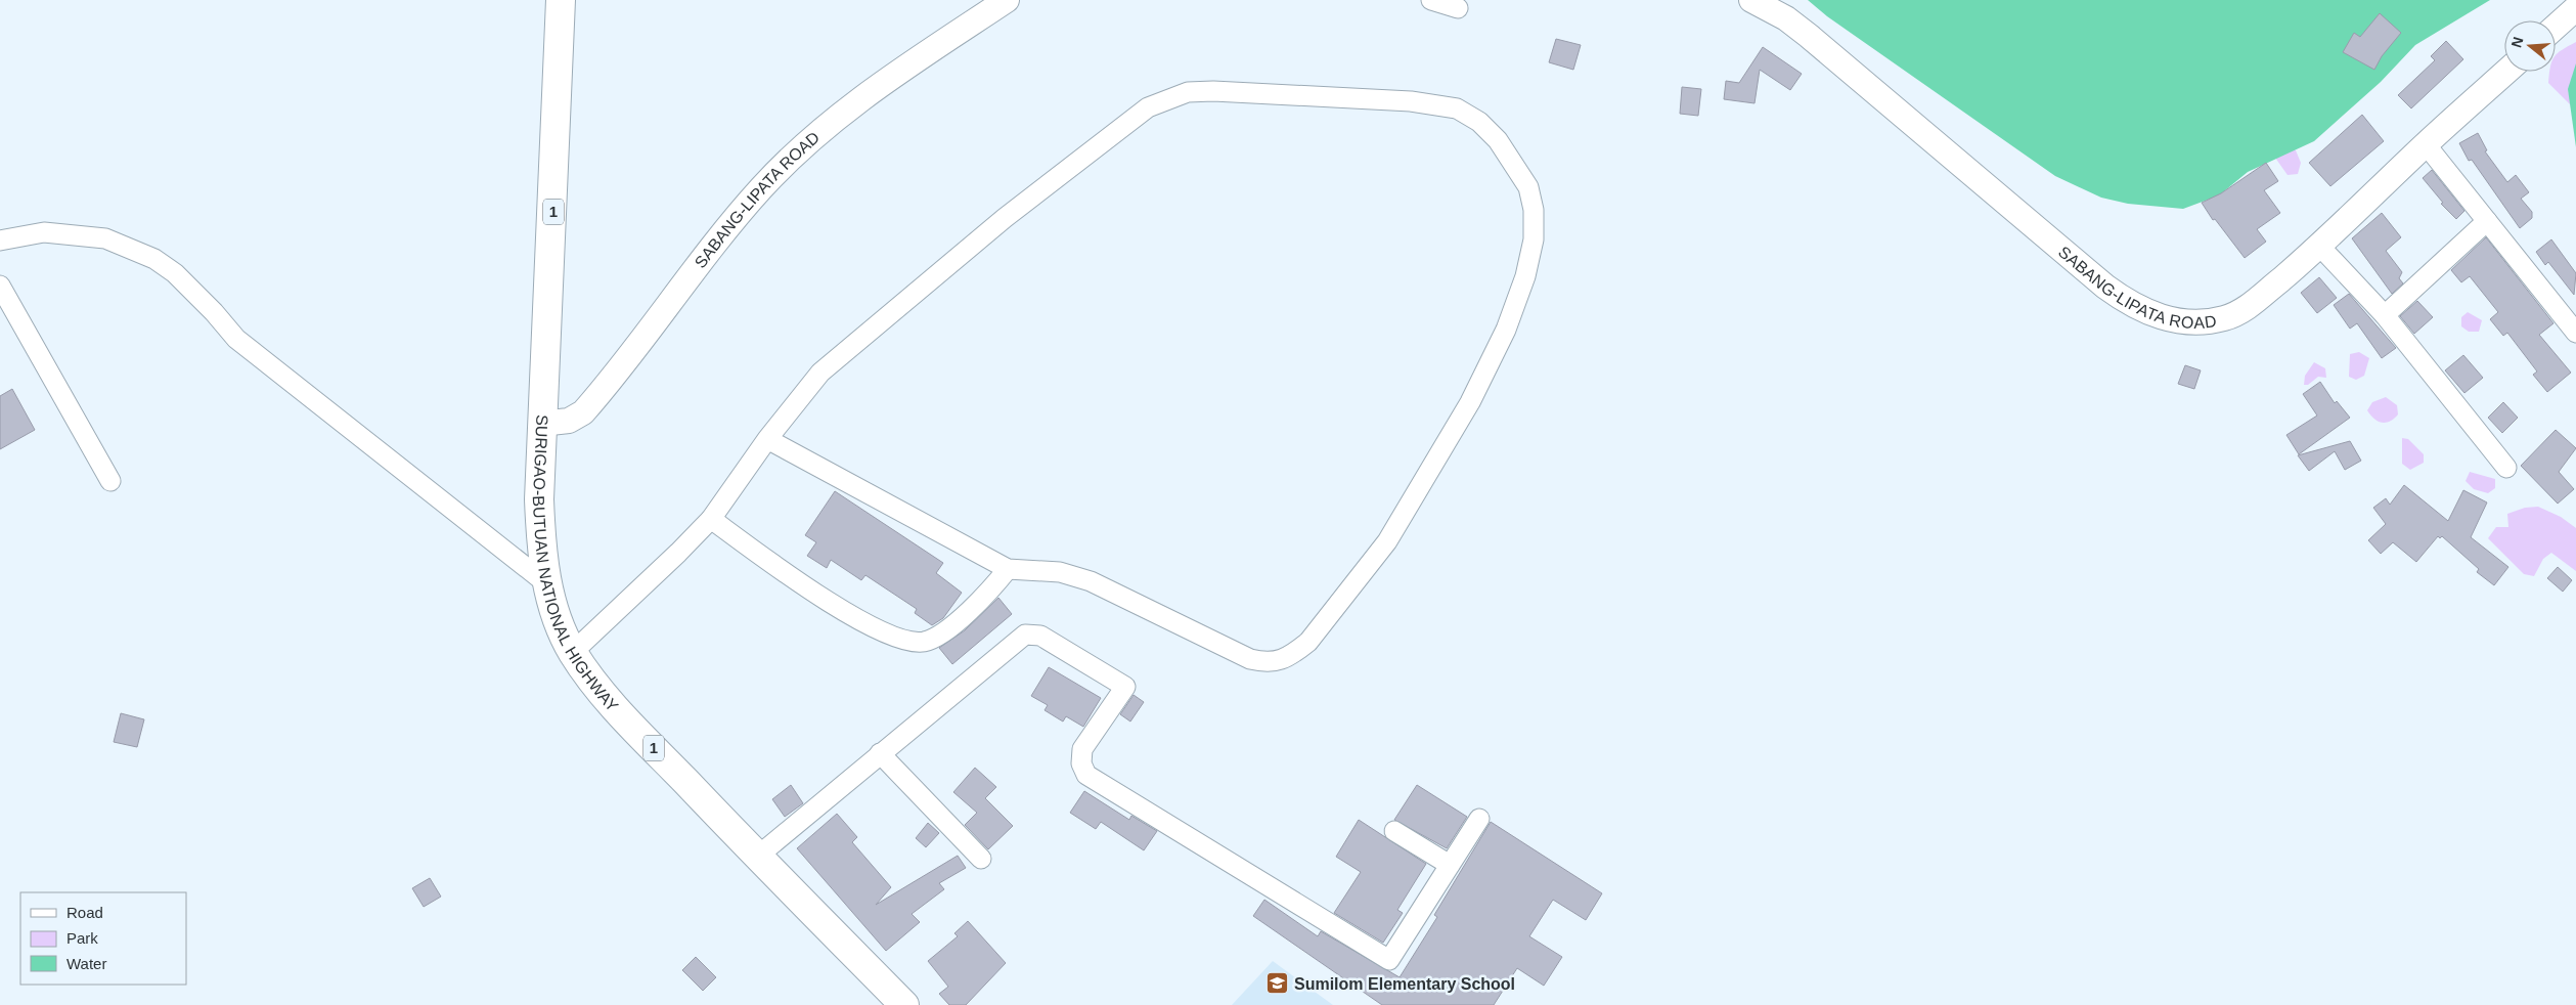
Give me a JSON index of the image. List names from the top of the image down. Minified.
{"streets":{"highway":["1","SURIGAO-BUTUAN NATIONAL HIGHWAY"],"main road":["SABANG-LIPATA ROAD"]},"crossings":[["SABANG-LIPATA ROAD","SURIGAO-BUTUAN NATIONAL HIGHWAY"]],"places":{"school or university":["Sumilom Elementary School"]},"legend":["Road","Park","Water"],"north":"left"}
